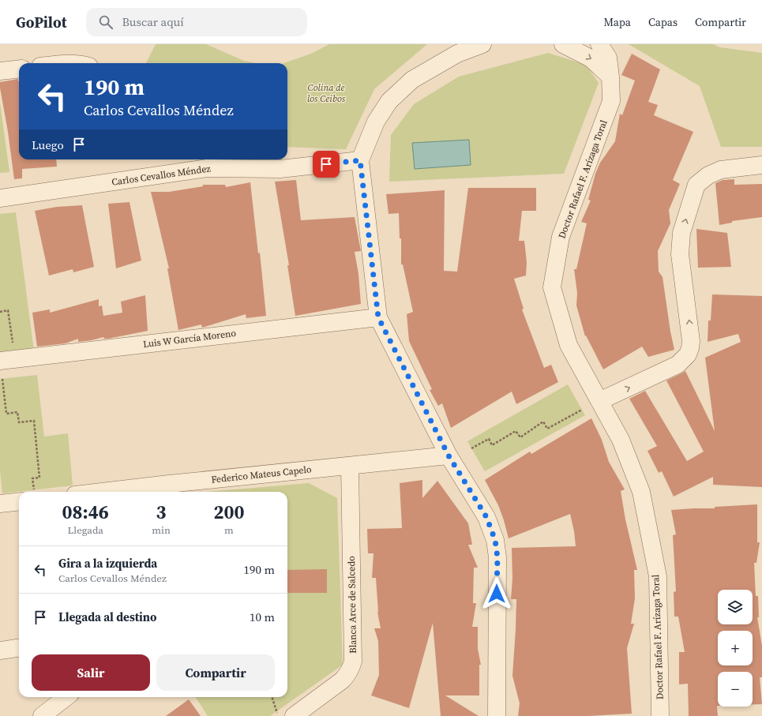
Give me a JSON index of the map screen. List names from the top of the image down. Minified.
{"streets":{"street":["Carlos Cevallos Méndez","Doctor Rafael F. Arízaga Toral","Luis W García Moreno","Federico Mateus Capelo","Blanca Arce de Salcedo"]},"crossings":[["Federico Mateus Capelo","Blanca Arce de Salcedo"]],"parks":["Colina de los Ceibos"],"page":{"header":"GoPilot","search":"Buscar aquí","nav":["Mapa","Capas","Compartir"],"turn":["190 m","Carlos Cevallos Méndez"],"then":"Luego","eta":["08:46","Llegada","3","min","200","m"],"list":[{"name":"Gira a la izquierda","note":"Carlos Cevallos Méndez","value":"190 m"},{"name":"Llegada al destino","value":"10 m"}],"map_buttons":["+","−"],"buttons":["Salir","Compartir"]}}
